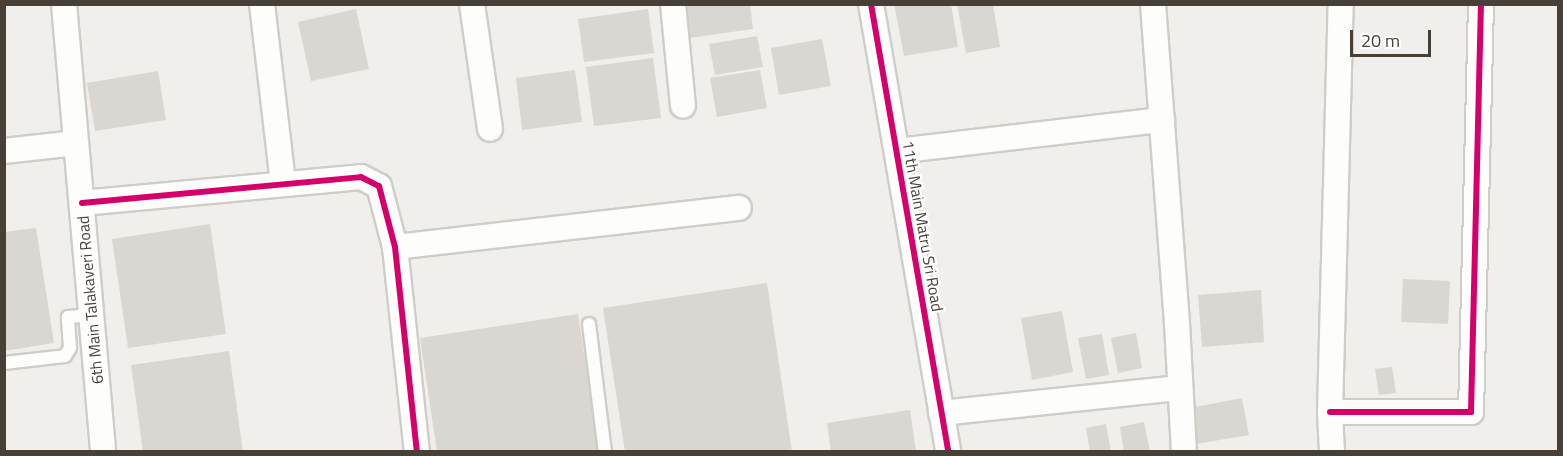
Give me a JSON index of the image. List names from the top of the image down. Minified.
{"streets":{"street":["11th Main Matru Sri Road","6th Main Talakaveri Road"]},"scale_bar":"20 m"}
